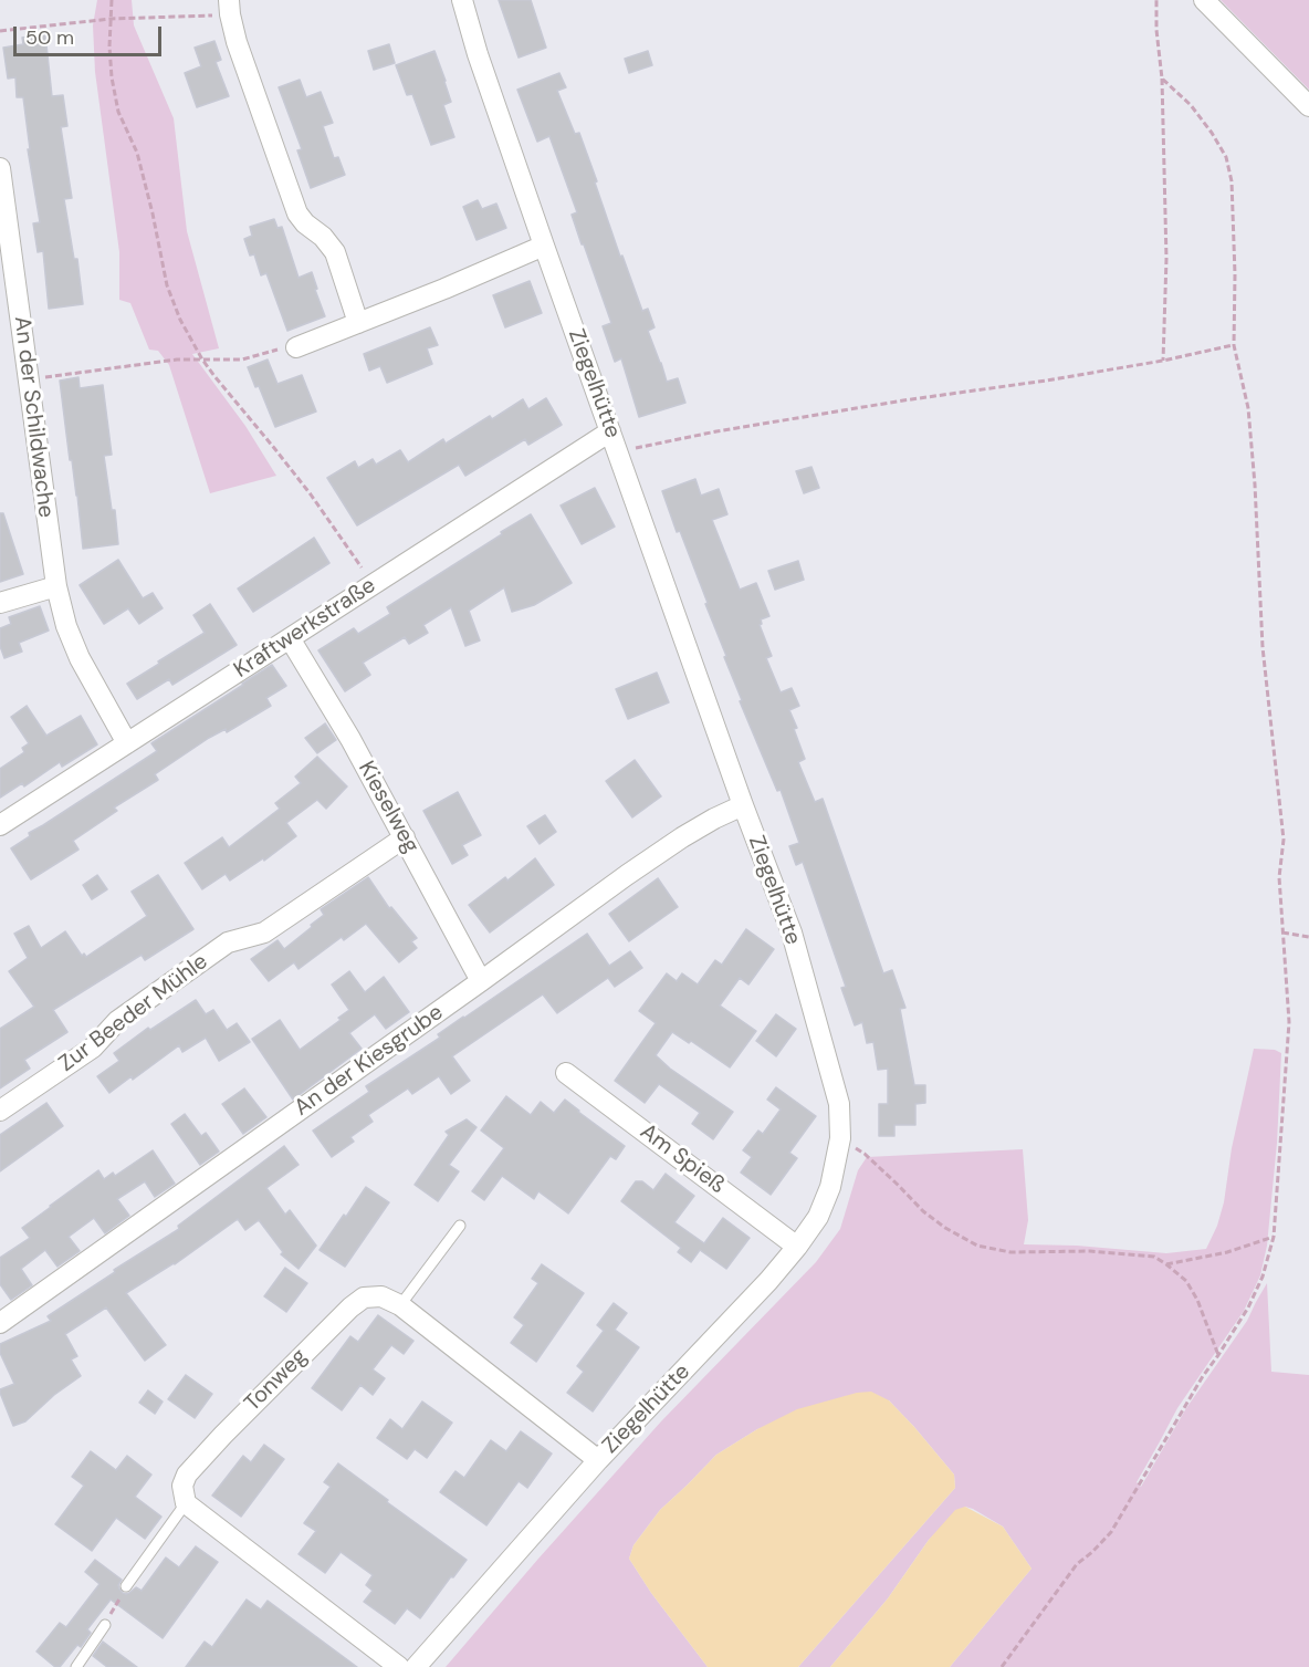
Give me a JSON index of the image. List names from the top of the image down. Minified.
{"streets":{"street":["Ziegelhütte","An der Schildwache","Kraftwerkstraße","Kieselweg","Zur Beeder Mühle","An der Kiesgrube","Am Spieß","Tonweg"]},"crossings":[["Ziegelhütte","Kraftwerkstraße"],["Ziegelhütte","An der Kiesgrube"],["Ziegelhütte","Am Spieß"],["Ziegelhütte","Tonweg"],["An der Schildwache","Kraftwerkstraße"],["Kraftwerkstraße","Kieselweg"],["Kieselweg","Zur Beeder Mühle"],["Kieselweg","An der Kiesgrube"]],"scale_bar":"50 m"}
